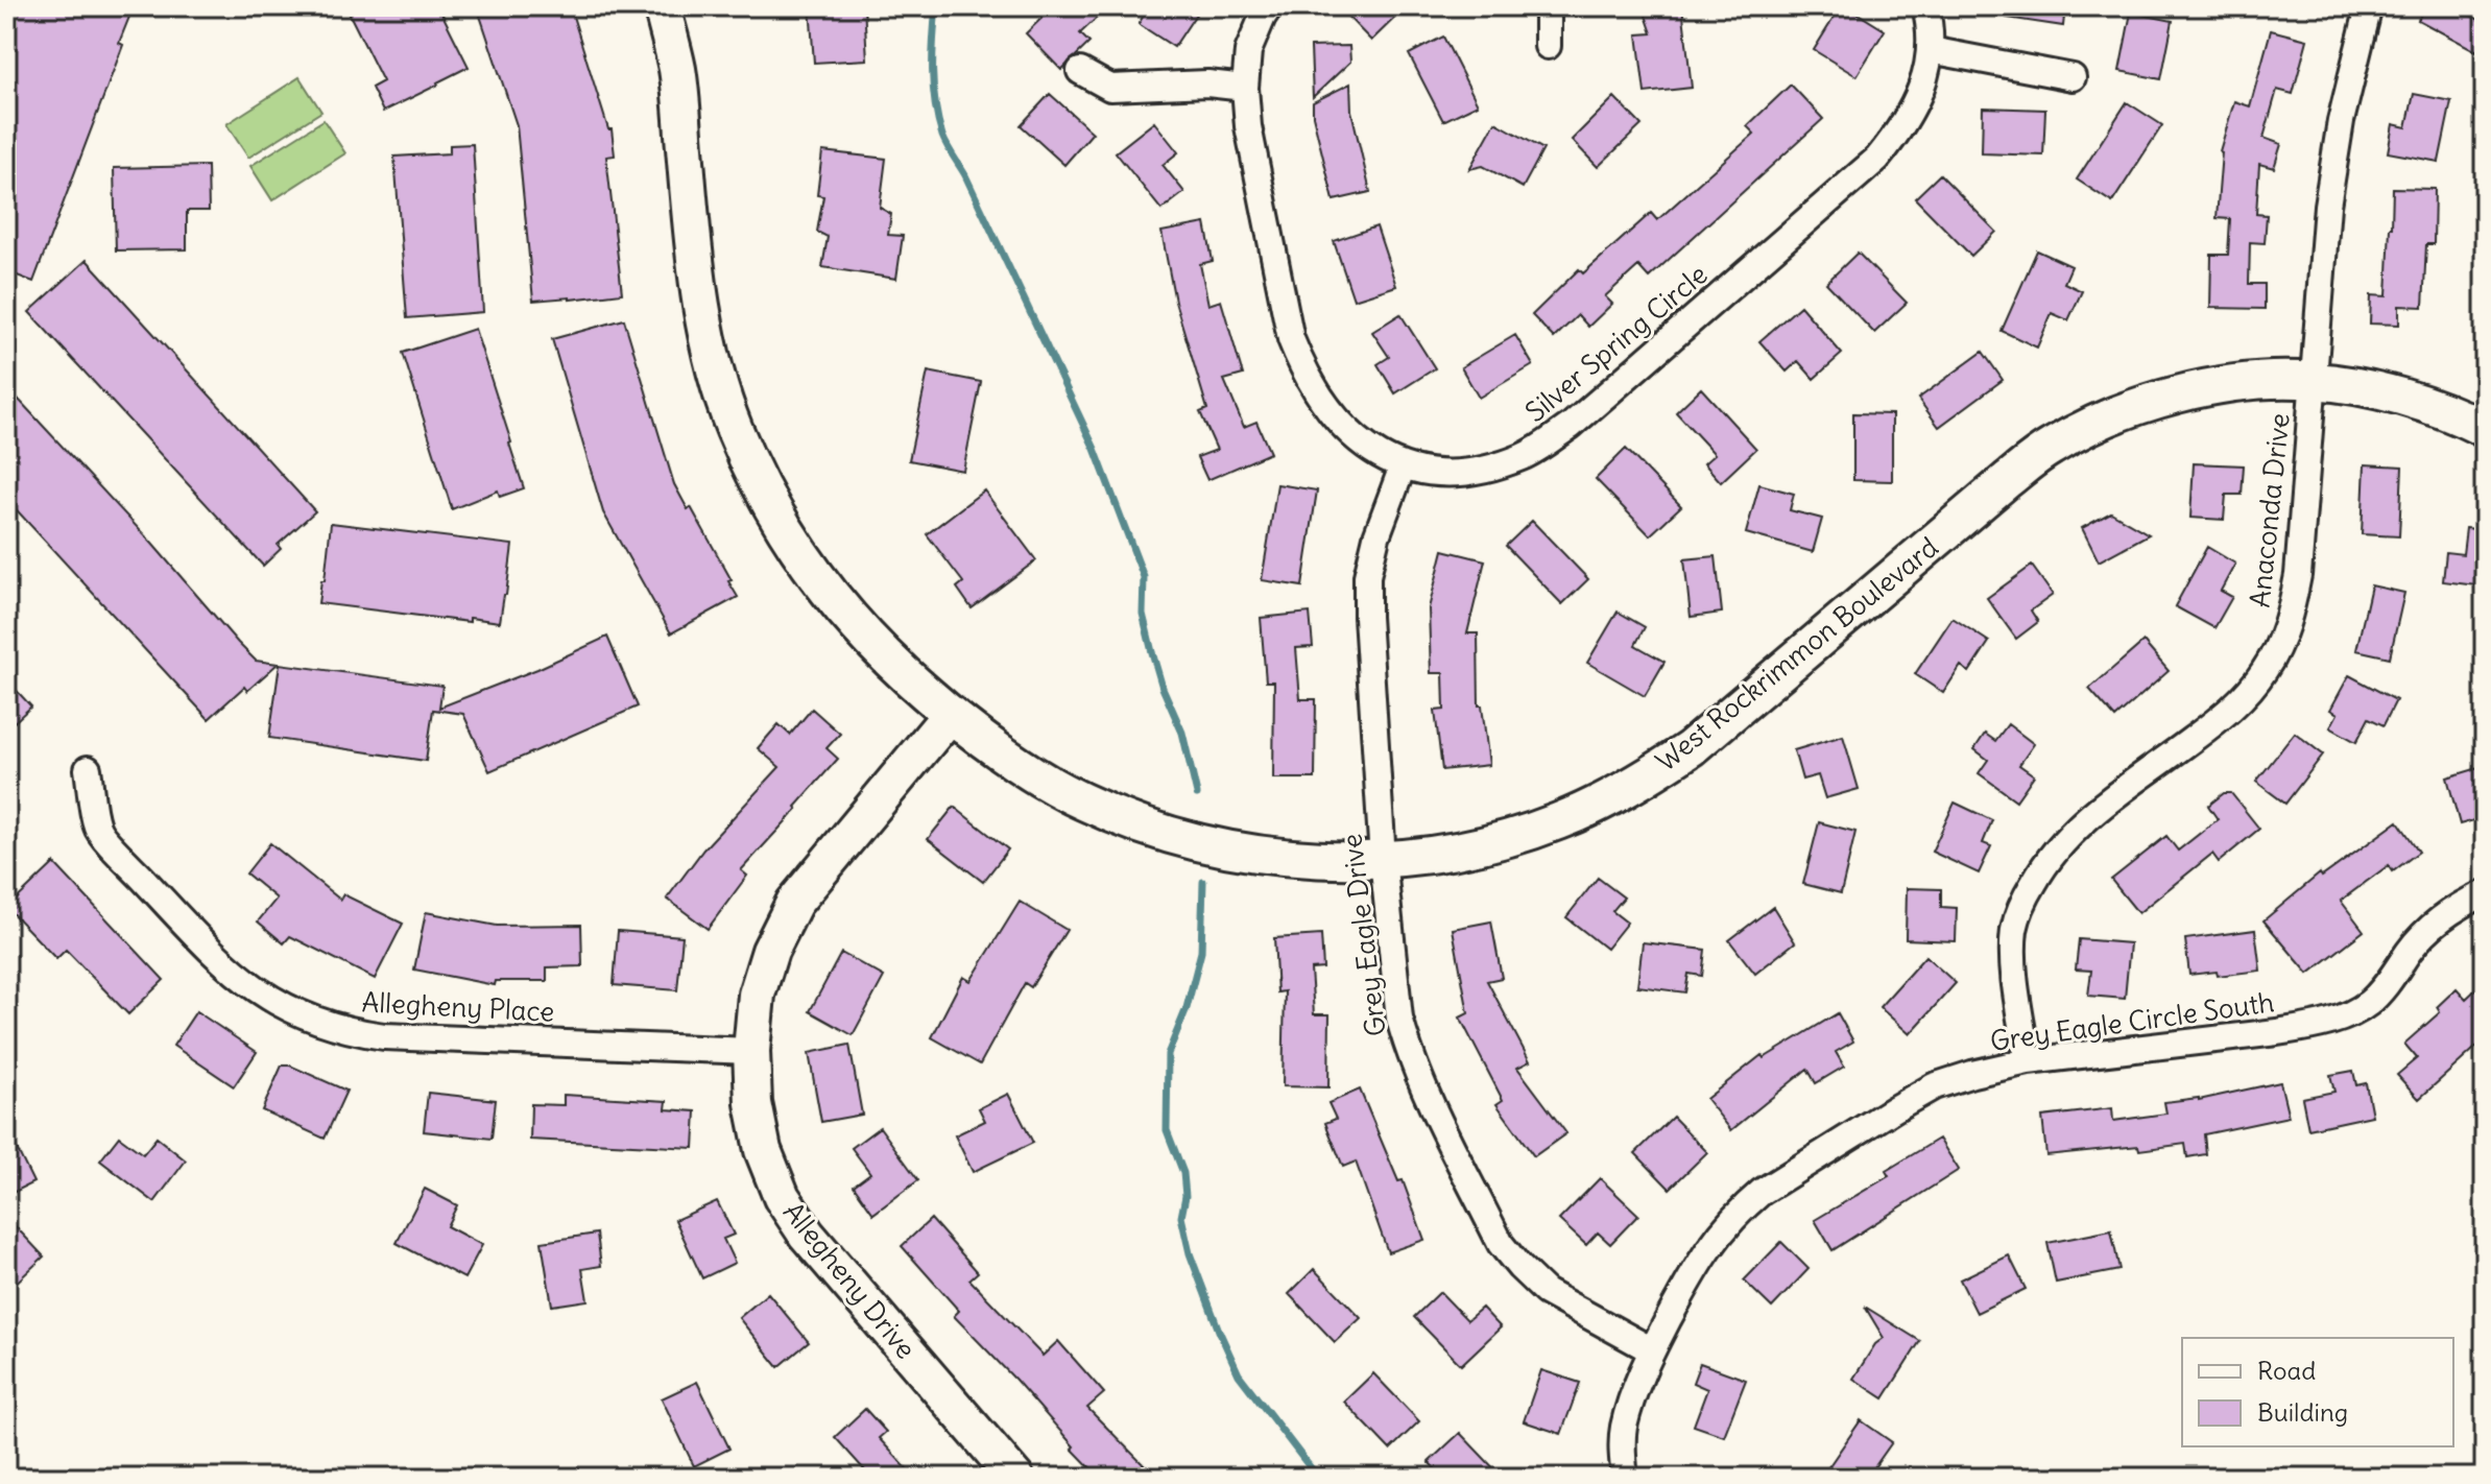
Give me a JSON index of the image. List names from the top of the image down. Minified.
{"streets":{"main road":["West Rockrimmon Boulevard","Allegheny Drive"],"street":["Silver Spring Circle","Anaconda Drive","Grey Eagle Drive","Allegheny Place","Grey Eagle Circle South"]},"crossings":[["Silver Spring Circle","Grey Eagle Drive"],["Anaconda Drive","West Rockrimmon Boulevard"],["Anaconda Drive","Grey Eagle Circle South"],["West Rockrimmon Boulevard","Grey Eagle Drive"],["West Rockrimmon Boulevard","Allegheny Drive"],["Grey Eagle Drive","Grey Eagle Circle South"],["Allegheny Place","Allegheny Drive"]],"legend":["Road","Building"]}
